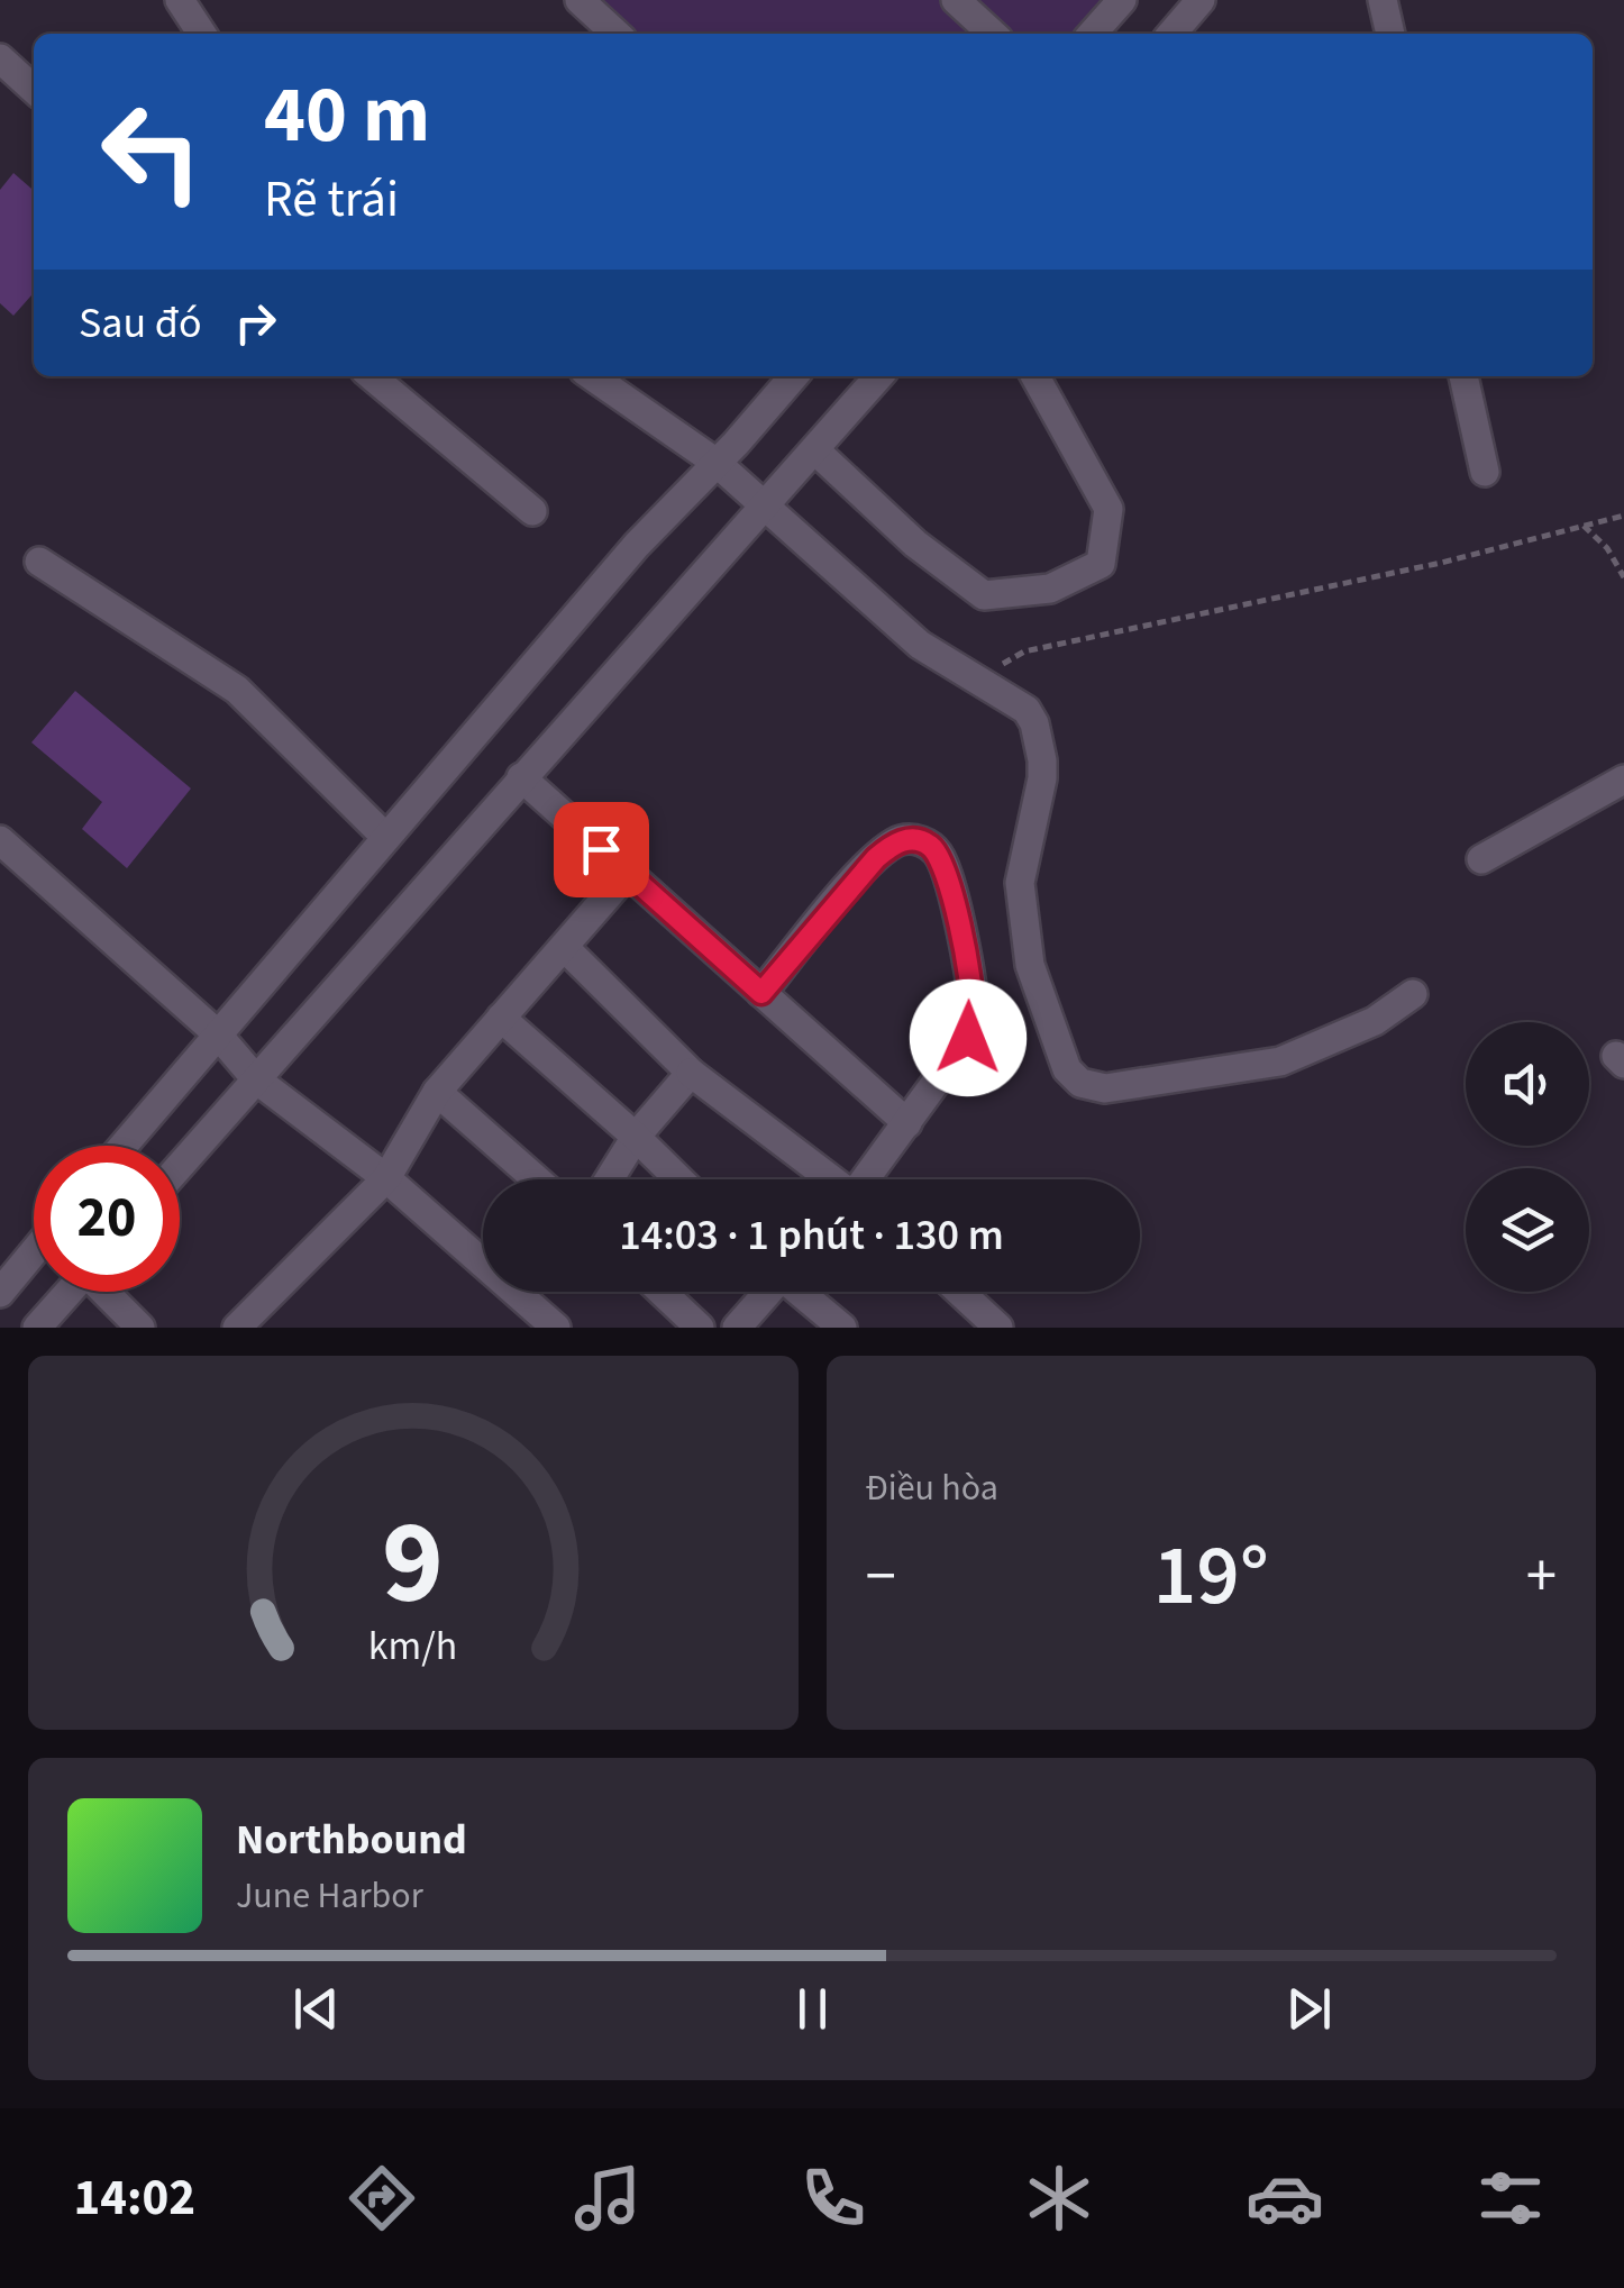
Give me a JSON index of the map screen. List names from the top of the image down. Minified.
{"page":{"turn":["40 m","Rẽ trái"],"then":"Sau đó","limit":"20","trip":"14:03 · 1 phút · 130 m","tile":"Điều hòa","heat":["−","19°","+"],"song":["Northbound","June Harbor"],"tabs":"14:02","gauge":["9","km/h"]}}
